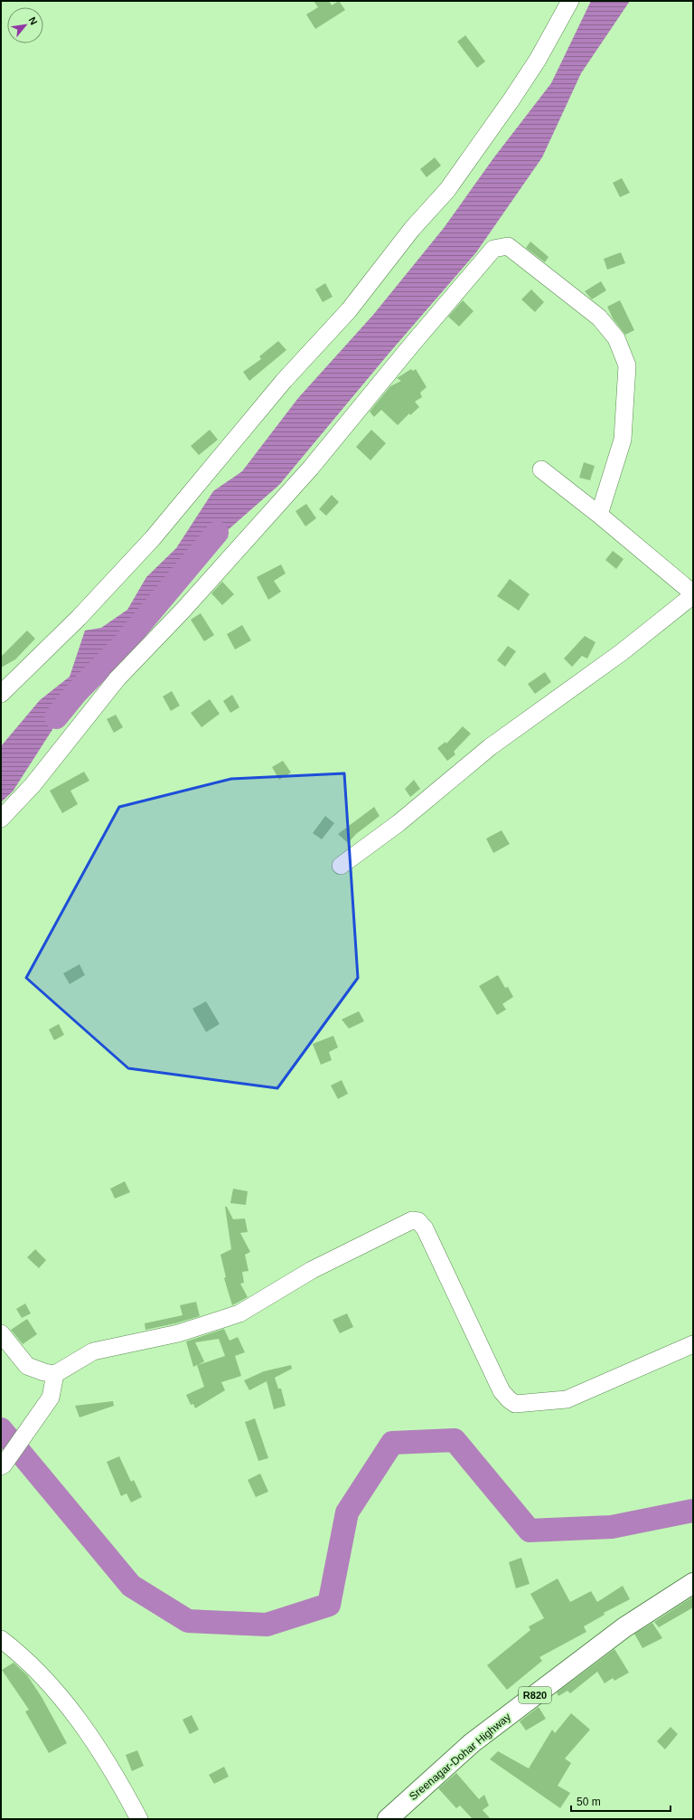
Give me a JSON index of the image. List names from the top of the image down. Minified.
{"streets":{"main road":["R820","Sreenagar-Dohar Highway"]},"scale_bar":"50 m","north":"top right"}
